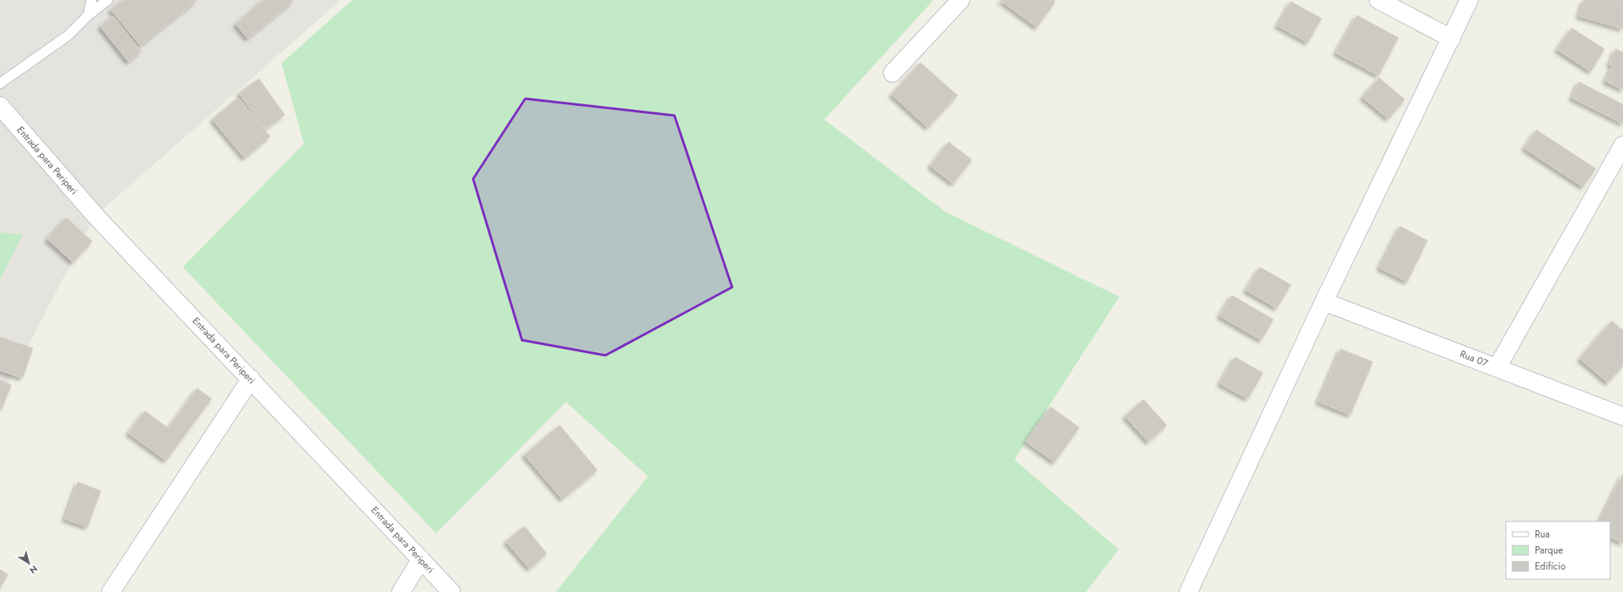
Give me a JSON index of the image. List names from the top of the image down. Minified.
{"streets":{"street":["Entrada para Periperi","Rua 07"]},"legend":["Rua","Parque","Edifício"],"north":"bottom right"}
